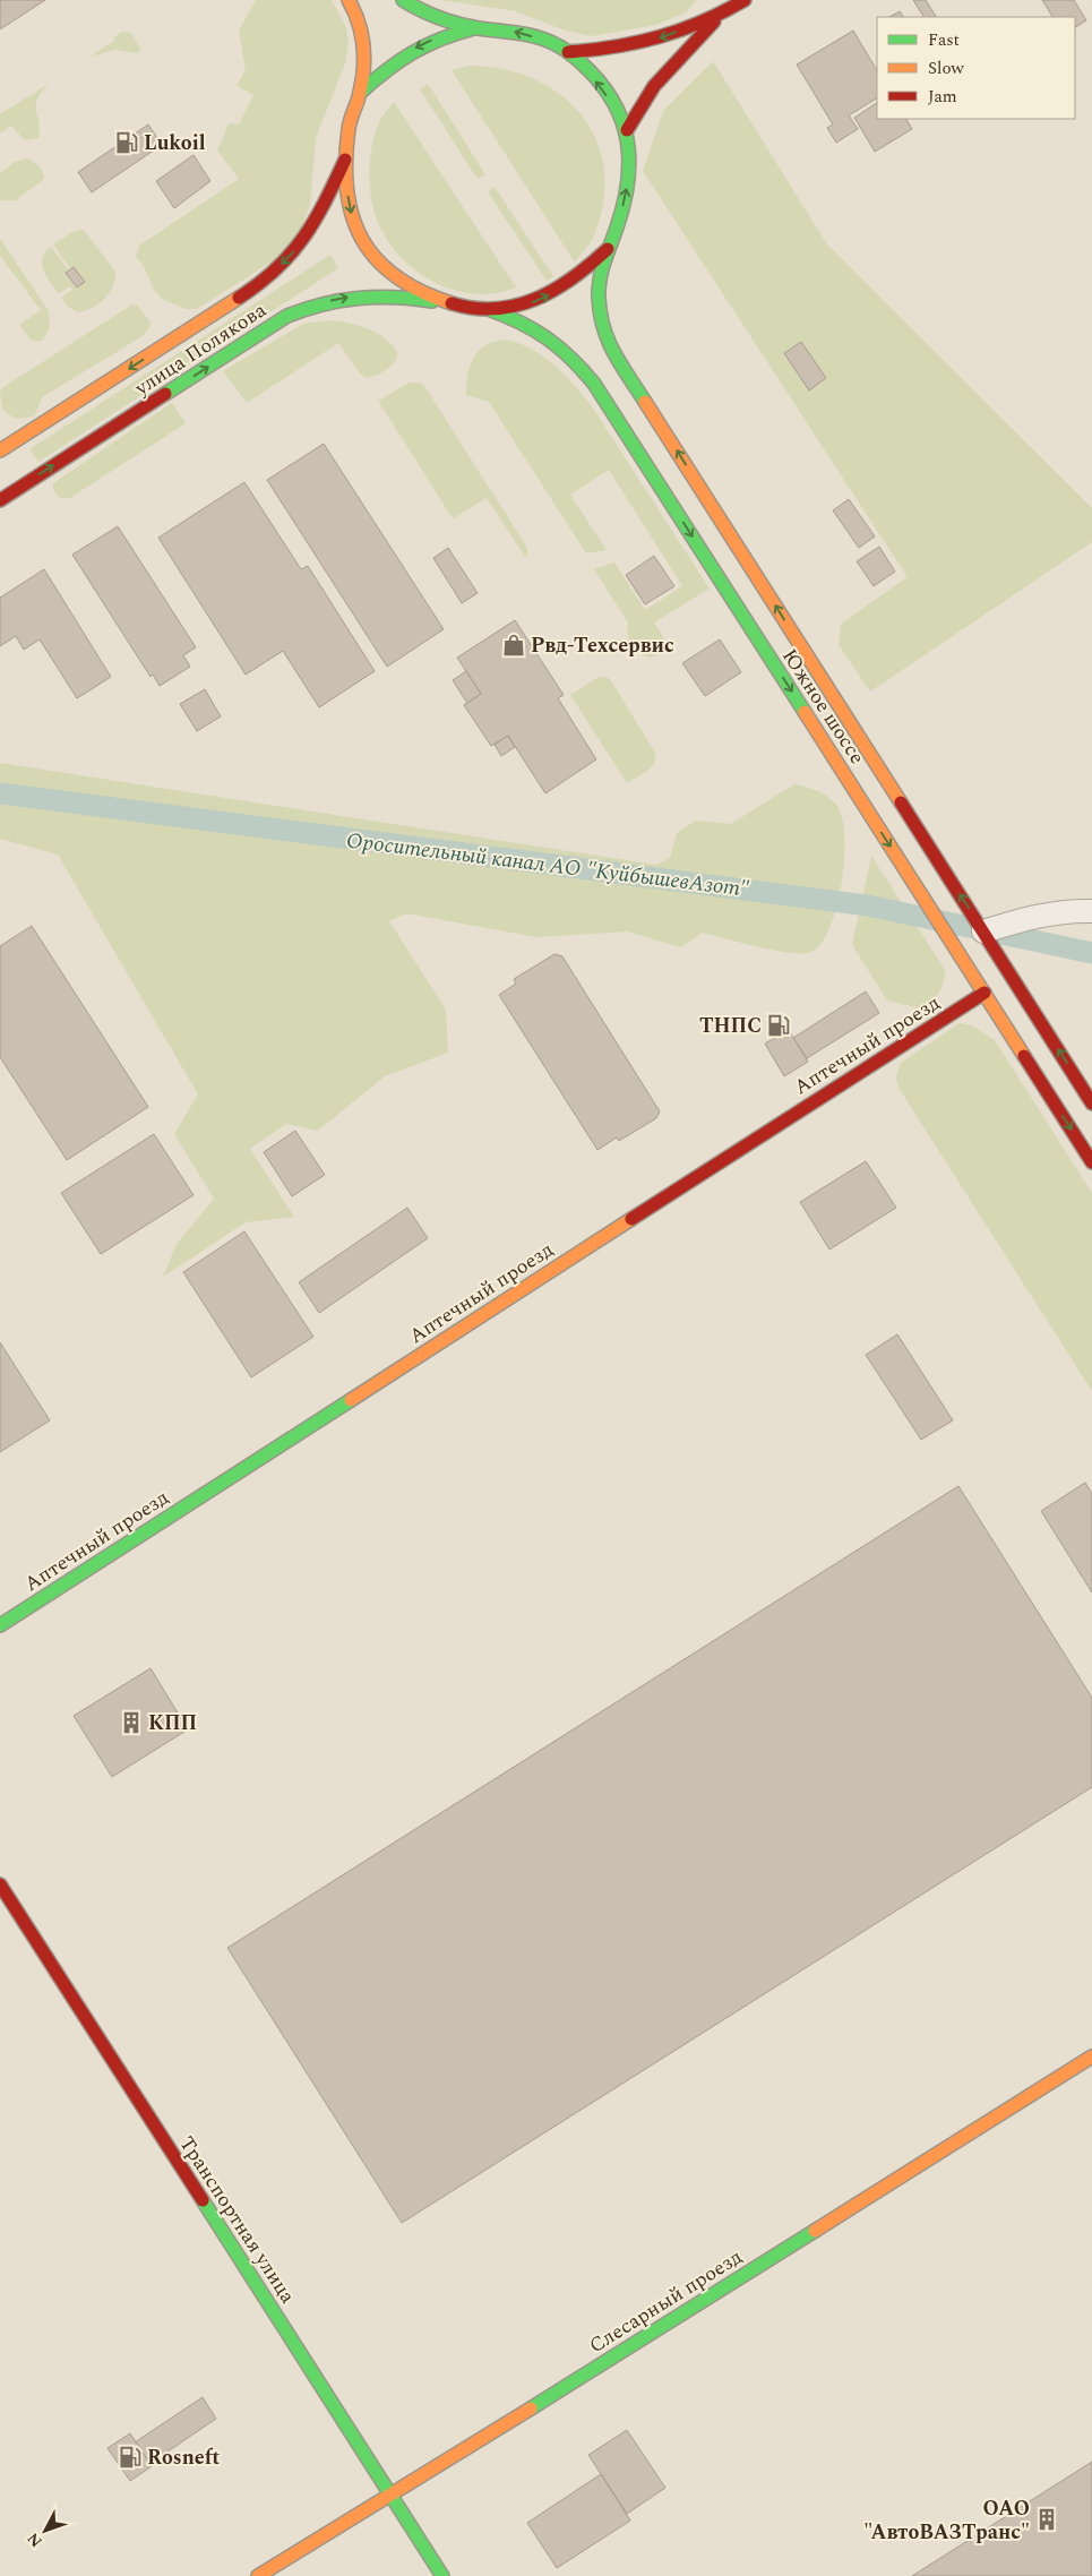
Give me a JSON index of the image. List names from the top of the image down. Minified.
{"streets":{"main road":["улица Полякова","Южное шоссе","Аптечный проезд","Транспортная улица","Слесарный проезд"]},"crossings":[["улица Полякова","Южное шоссе"],["Южное шоссе","Аптечный проезд"],["Транспортная улица","Слесарный проезд"]],"water":["Оросительный канал АО \"КуйбышевАзот\""],"places":{"fuel station":["Lukoil","ТНПС","Rosneft"],"shop":["Рвд-Техсервис"],"building":["КПП","ОАО \"АвтоВАЗТранс\""]},"legend":["Fast","Slow","Jam"],"north":"bottom left"}
